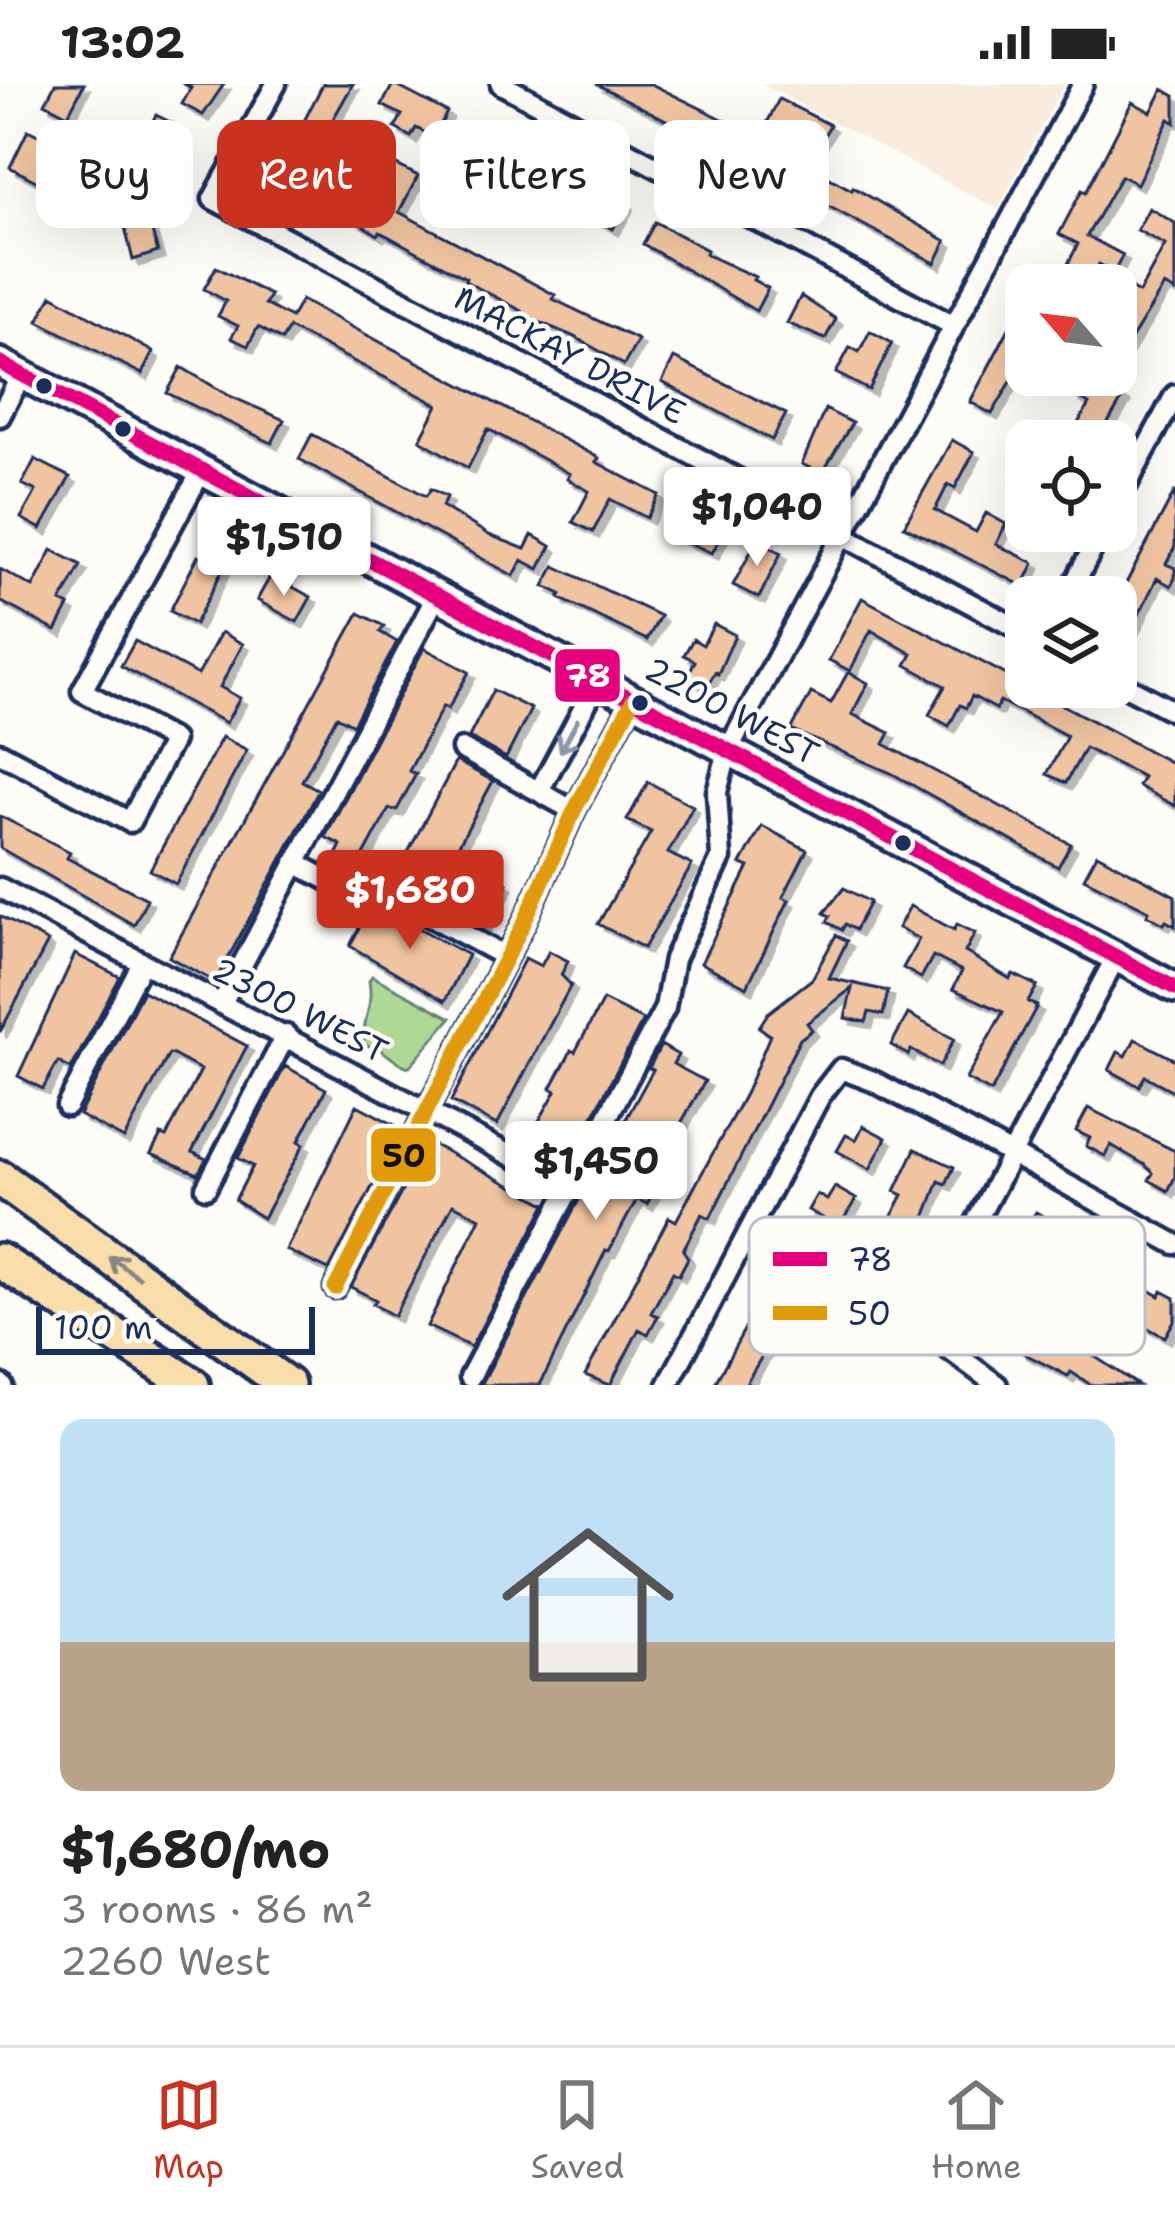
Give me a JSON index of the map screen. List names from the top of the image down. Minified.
{"streets":{"street":["MACKAY DRIVE","2200 WEST","2300 WEST"]},"lines":["transit line 78","transit line 50"],"legend":["78","50"],"scale_bar":"100 m","north":"top left","page":{"status":"13:02","chip":["Buy","Rent","Filters","New"],"price":["$1,040","$1,510","$1,680","$1,450"],"scale":"100 m","list":[{"name":"$1,680/mo","note":"3 rooms · 86 m² · 2260 West"}],"tabs":["Map","Saved","Home"]}}
